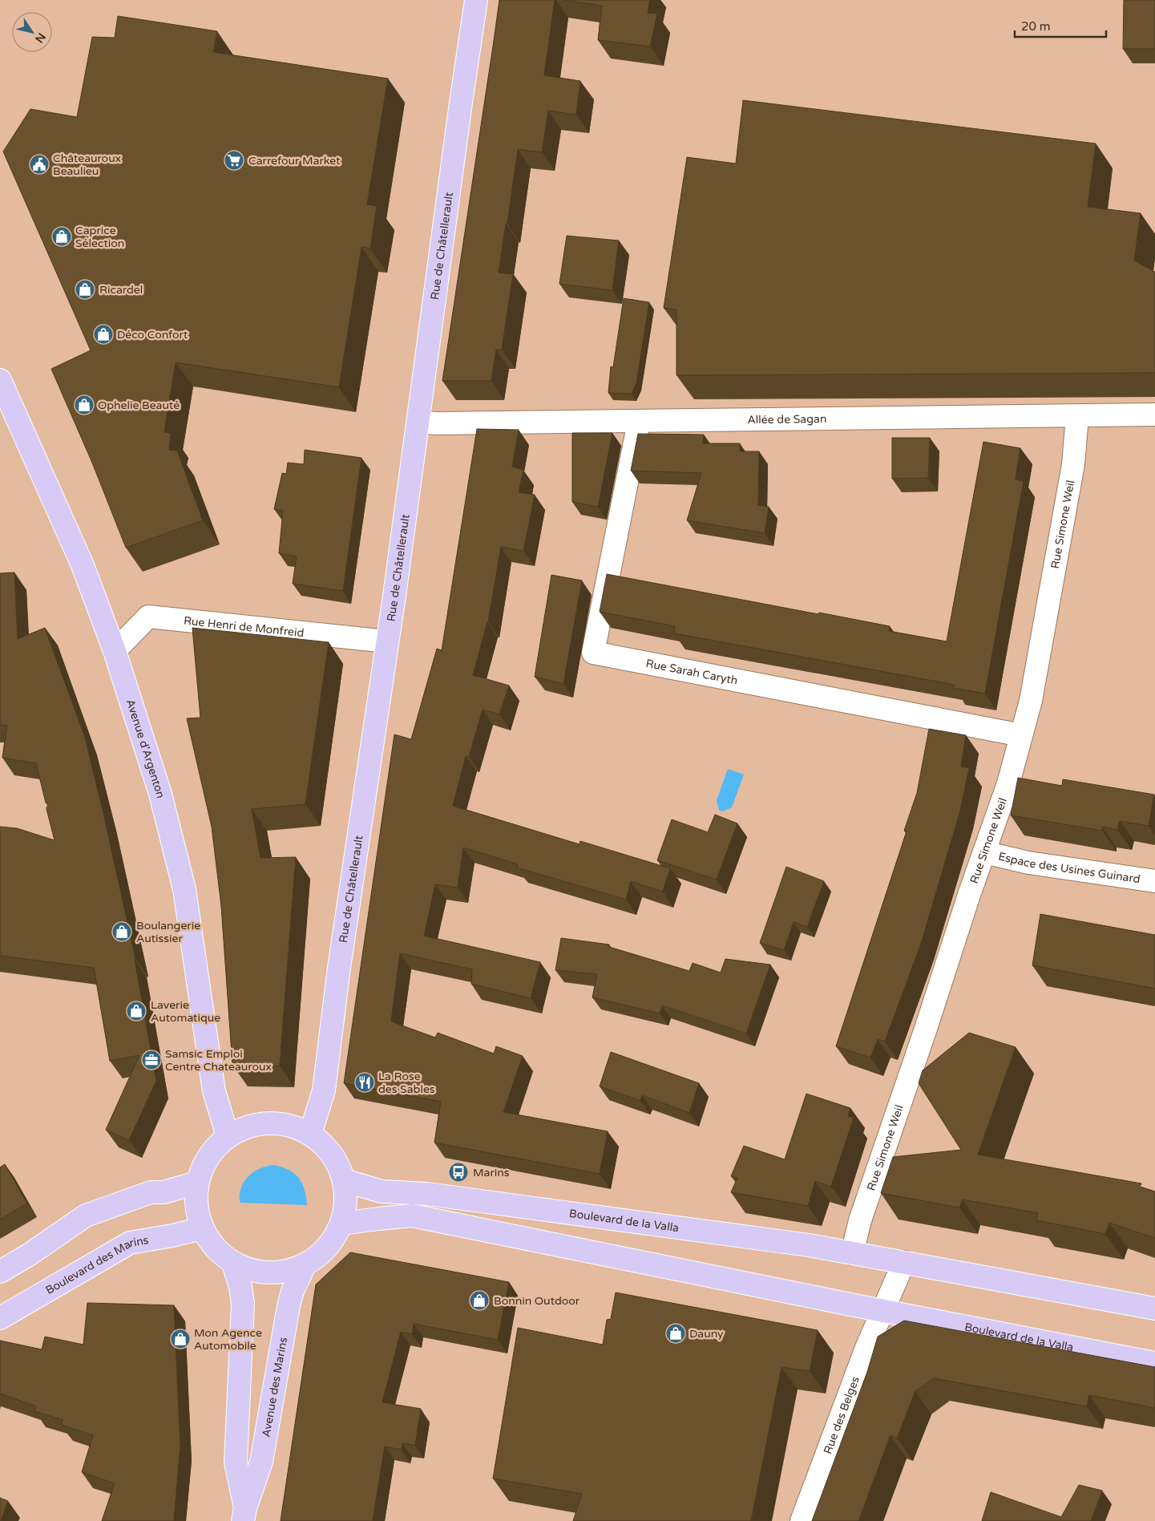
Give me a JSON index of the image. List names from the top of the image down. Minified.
{"streets":{"main road":["Rue de Châtellerault","Avenue d'Argenton","Boulevard de la Valla","Boulevard des Marins","Avenue des Marins"],"street":["Allée de Sagan","Rue Simone Weil","Rue Henri de Monfreid","Rue Sarah Caryth","Espace des Usines Guinard","Rue des Belges"]},"crossings":[["Rue de Châtellerault","Allée de Sagan"],["Rue de Châtellerault","Rue Henri de Monfreid"],["Allée de Sagan","Rue Simone Weil"],["Allée de Sagan","Rue Sarah Caryth"],["Rue Simone Weil","Rue Sarah Caryth"],["Rue Simone Weil","Espace des Usines Guinard"],["Rue Simone Weil","Boulevard de la Valla"],["Rue Henri de Monfreid","Avenue d'Argenton"],["Boulevard de la Valla","Rue des Belges"]],"places":{"supermarket":["Carrefour Market"],"public building":["Châteauroux Beaulieu"],"shop":["Caprice Sélection","Ricardel","Déco Confort","Ophelie Beauté","Boulangerie Autissier","Laverie Automatique","Bonnin Outdoor","Dauny","Mon Agence Automobile"],"office":["Samsic Emploi Centre Chateauroux"],"restaurant":["La Rose des Sables"],"bus stop":["Marins"]},"scale_bar":"20 m","north":"bottom right"}
